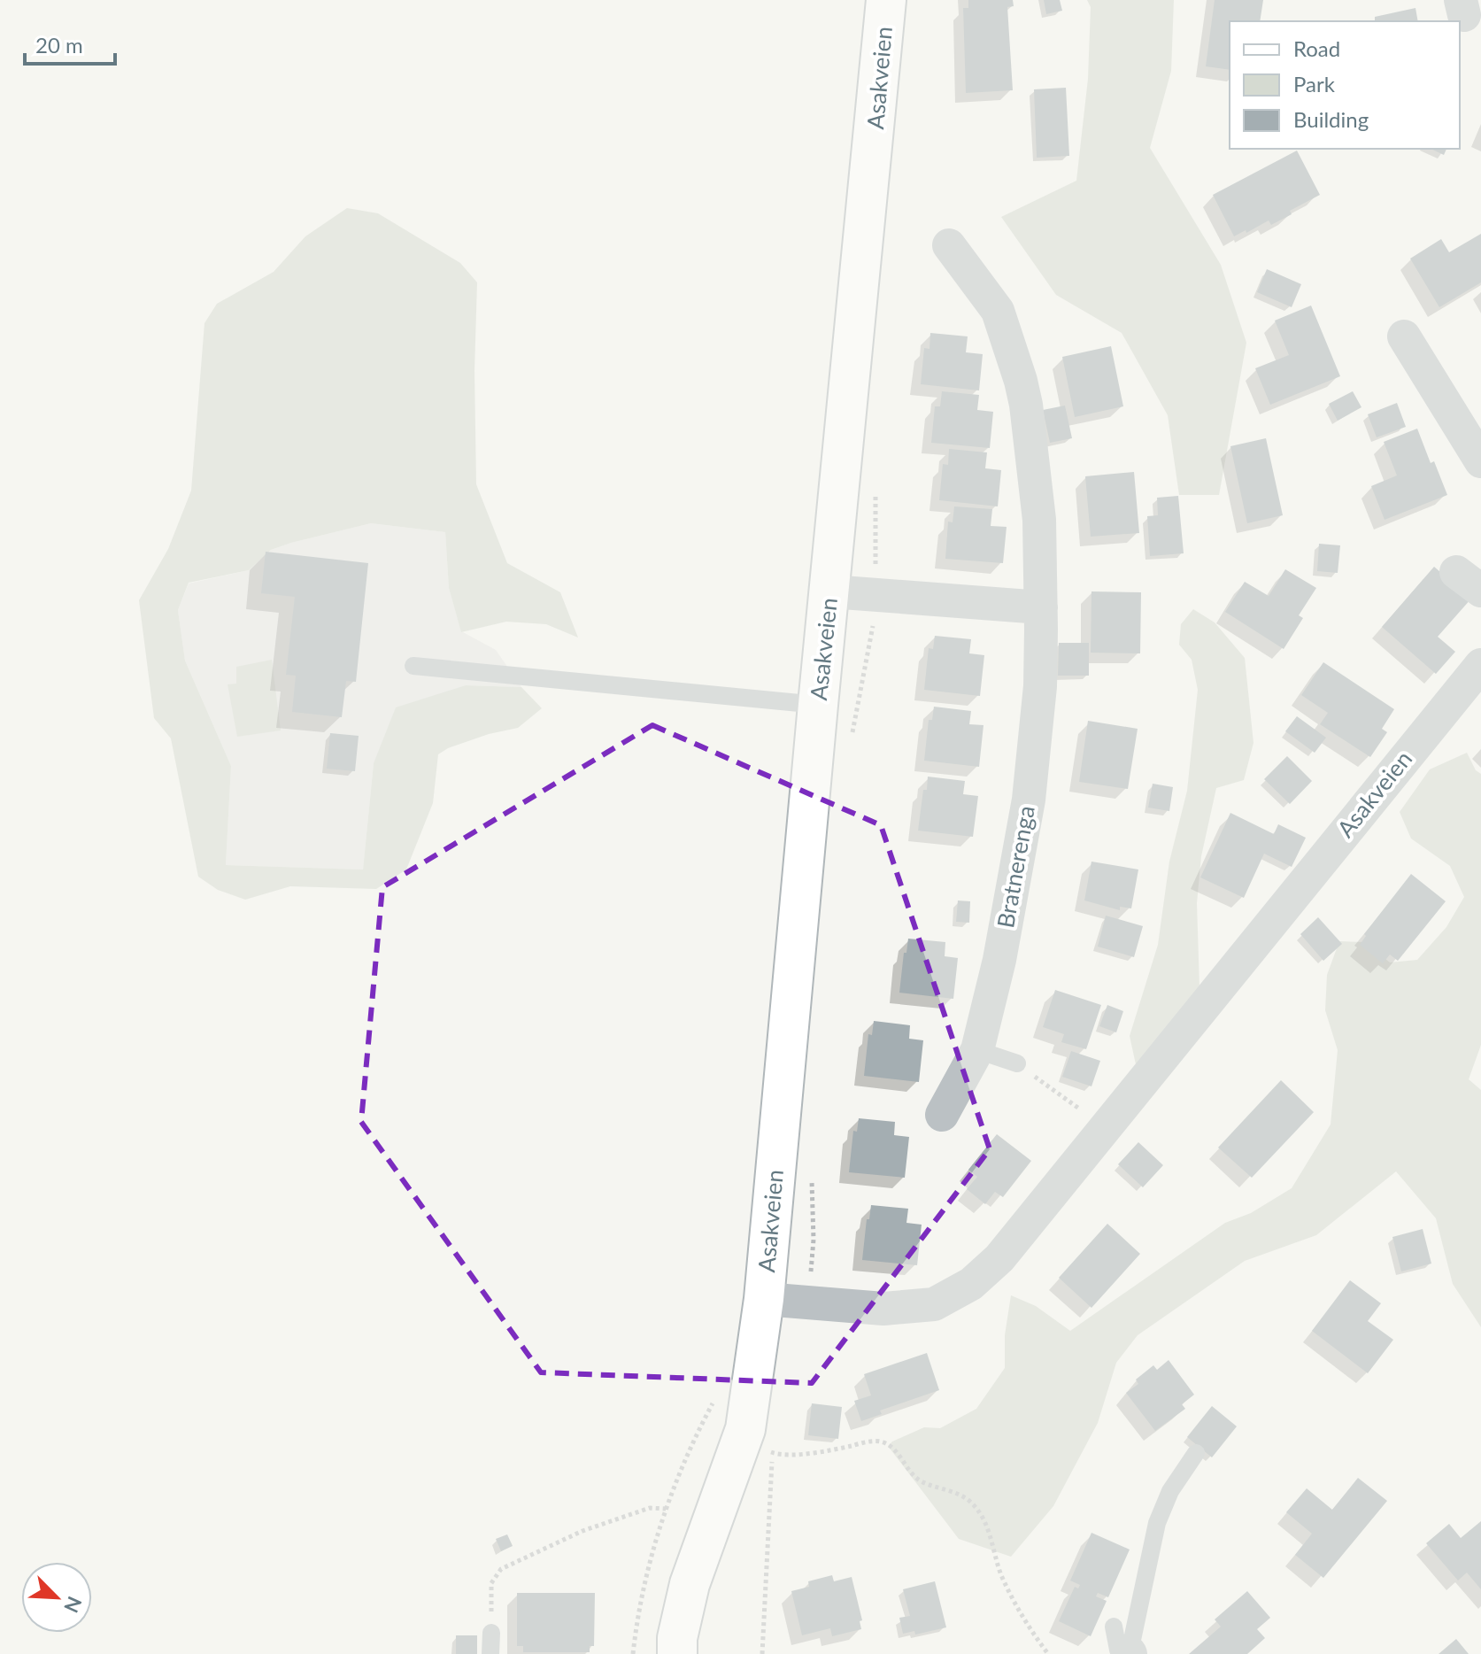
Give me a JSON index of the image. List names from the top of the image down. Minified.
{"streets":{"main road":["Asakveien"],"street":["Bratnerenga"]},"legend":["Road","Park","Building"],"scale_bar":"20 m","north":"bottom right"}
